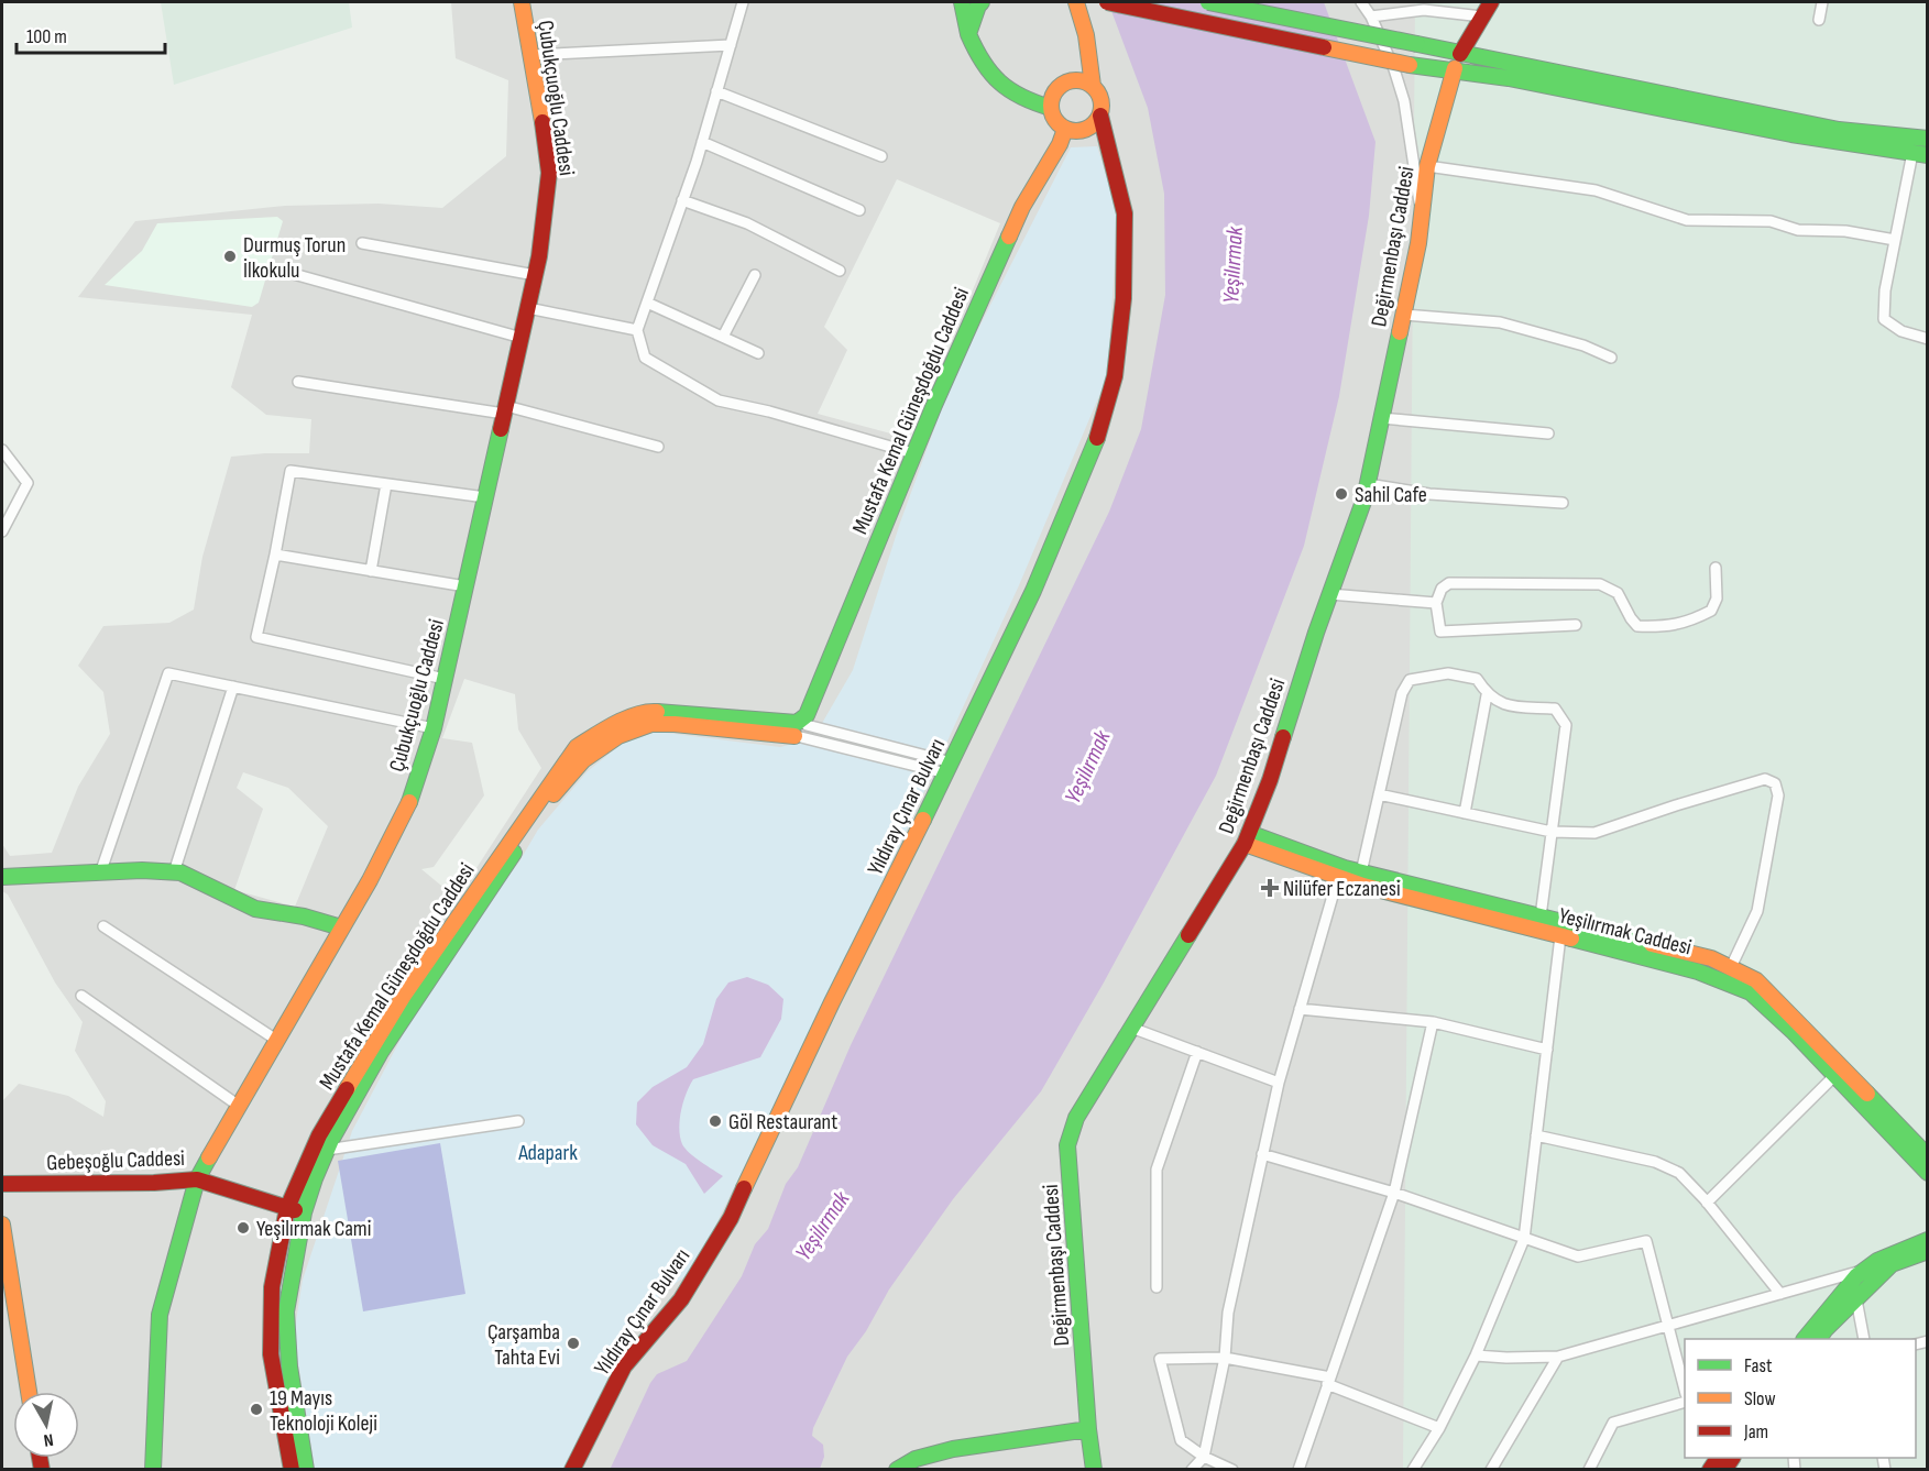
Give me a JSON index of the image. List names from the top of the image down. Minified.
{"streets":{"main road":["Çubukçuoğlu Caddesi","Değirmenbaşı Caddesi","Mustafa Kemal Güneşdoğdu Caddesi","Yıldıray Çınar Bulvarı","Yeşilırmak Caddesi","Gebeşoğlu Caddesi"]},"crossings":[["Çubukçuoğlu Caddesi","Gebeşoğlu Caddesi"],["Değirmenbaşı Caddesi","Yeşilırmak Caddesi"],["Mustafa Kemal Güneşdoğdu Caddesi","Yıldıray Çınar Bulvarı"],["Mustafa Kemal Güneşdoğdu Caddesi","Gebeşoğlu Caddesi"]],"water":["Yeşilırmak"],"parks":["Adapark"],"places":{"other":["Durmuş Torun İlkokulu","Sahil Cafe","Göl Restaurant","Yeşilırmak Cami","Çarşamba Tahta Evi","19 Mayıs Teknoloji Koleji"],"health":["Nilüfer Eczanesi"]},"legend":["Fast","Slow","Jam"],"scale_bar":"100 m","north":"bottom"}
